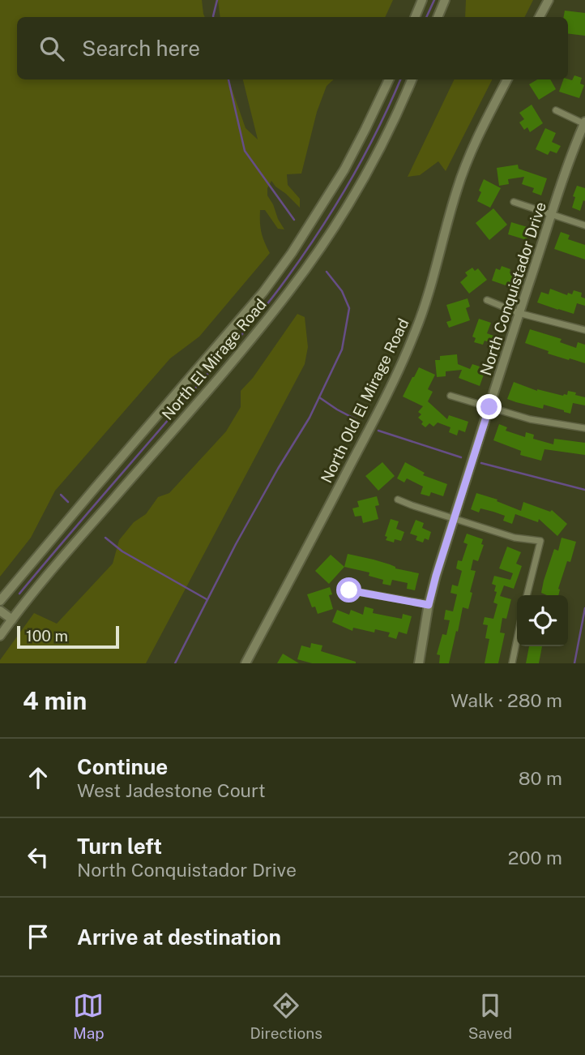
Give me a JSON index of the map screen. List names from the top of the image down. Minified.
{"streets":{"main road":["North Conquistador Drive","North El Mirage Road","North Old El Mirage Road"]},"scale_bar":"100 m","page":{"search":"Search here","scale":"100 m","heading":["4 min","Walk · 280 m"],"list":[["Continue","West Jadestone Court","80 m"],["Turn left","North Conquistador Drive","200 m"],"Arrive at destination"],"nav":["Map","Directions","Saved"]}}
